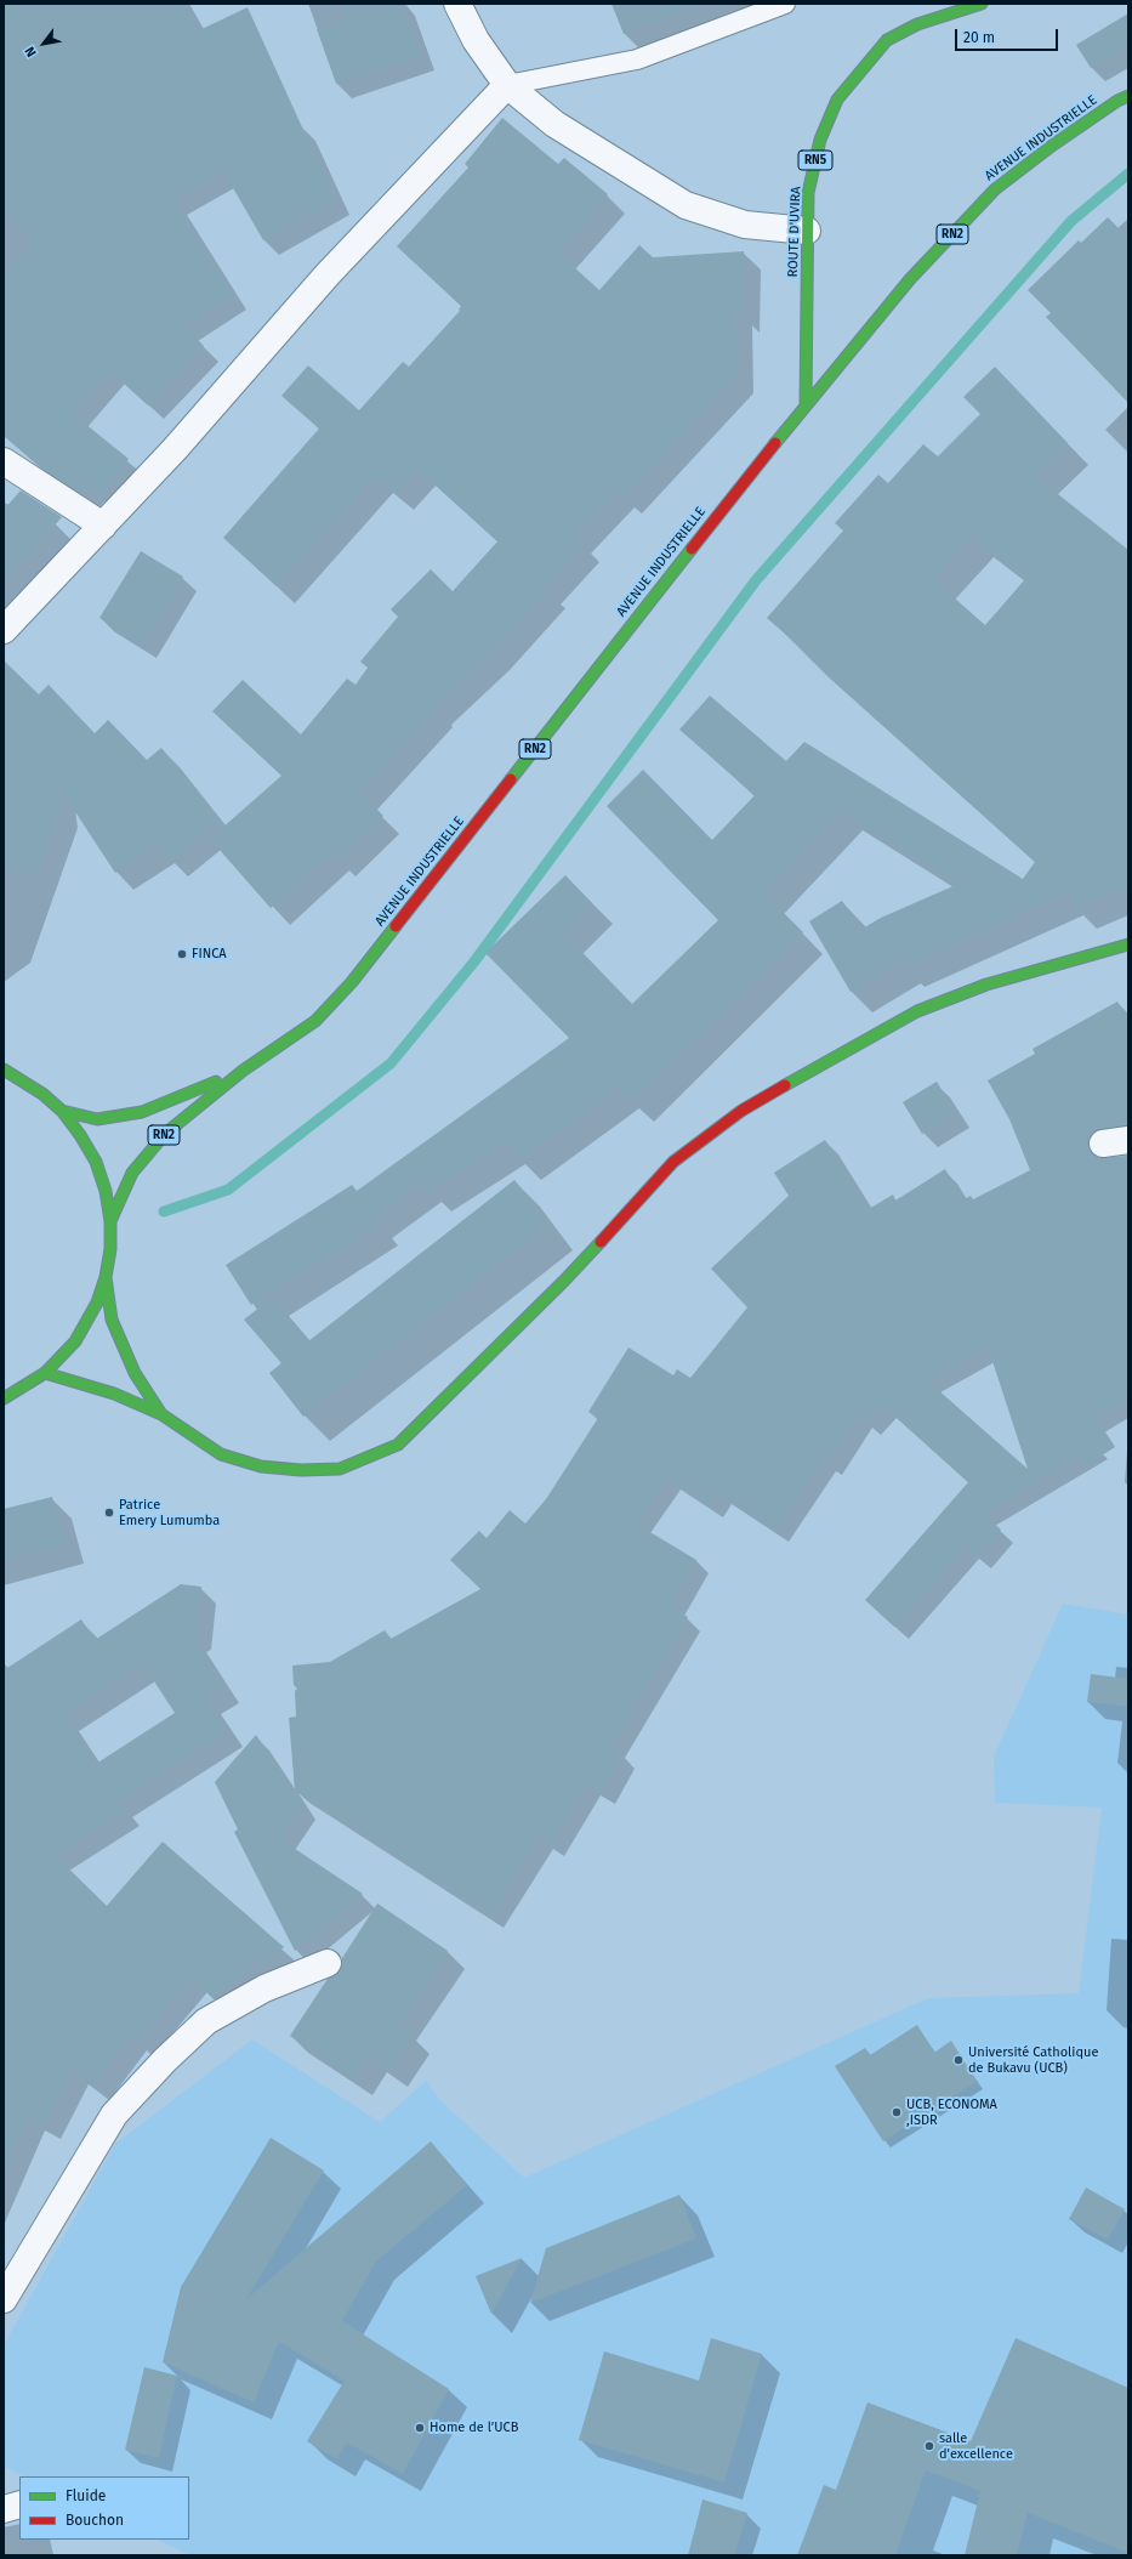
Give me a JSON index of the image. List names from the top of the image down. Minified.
{"streets":{"main road":["AVENUE INDUSTRIELLE","RN5","ROUTE D'UVIRA","RN2"]},"crossings":[["AVENUE INDUSTRIELLE","ROUTE D'UVIRA"]],"places":["FINCA","Patrice Emery Lumumba","Université Catholique de Bukavu (UCB)","UCB, ECONOMA ,ISDR","Home de l’UCB","salle d'excellence"],"legend":["Fluide","Bouchon"],"scale_bar":"20 m","north":"bottom left"}
